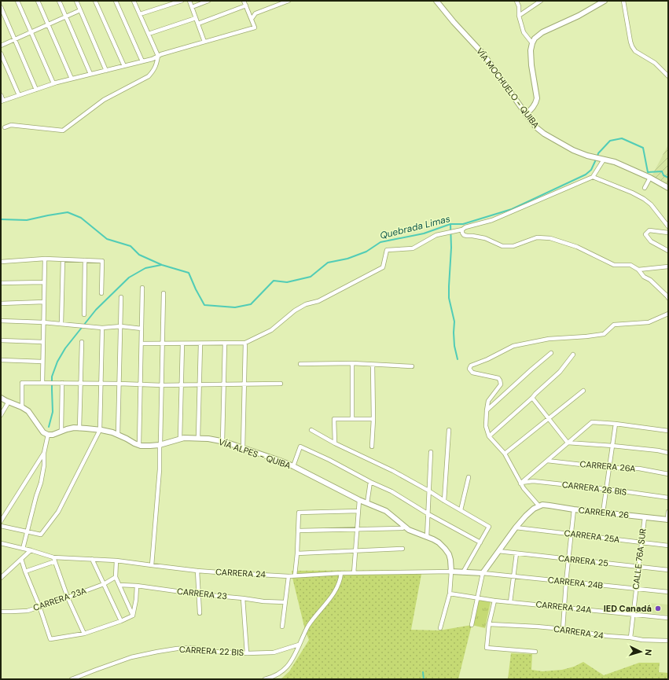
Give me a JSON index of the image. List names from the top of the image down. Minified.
{"streets":{"street":["VÍA MOCHUELO - QUIBA","VÍA ALPES - QUIBA","CARRERA 26A","CARRERA 26 BIS","CARRERA 26","CARRERA 25A","CALLE 76A SUR","CARRERA 25","CARRERA 24","CARRERA 24B","CARRERA 23","CARRERA 23A","CARRERA 24A","CARRERA 22 BIS"]},"crossings":[["VÍA ALPES - QUIBA","CARRERA 24"],["CARRERA 26","CALLE 76A SUR"],["CARRERA 25A","CALLE 76A SUR"],["CALLE 76A SUR","CARRERA 25"],["CALLE 76A SUR","CARRERA 24"],["CALLE 76A SUR","CARRERA 24B"],["CALLE 76A SUR","CARRERA 24A"],["CARRERA 24","CARRERA 24B"]],"water":["Quebrada Limas"],"places":["IED Canadá"],"north":"right"}
